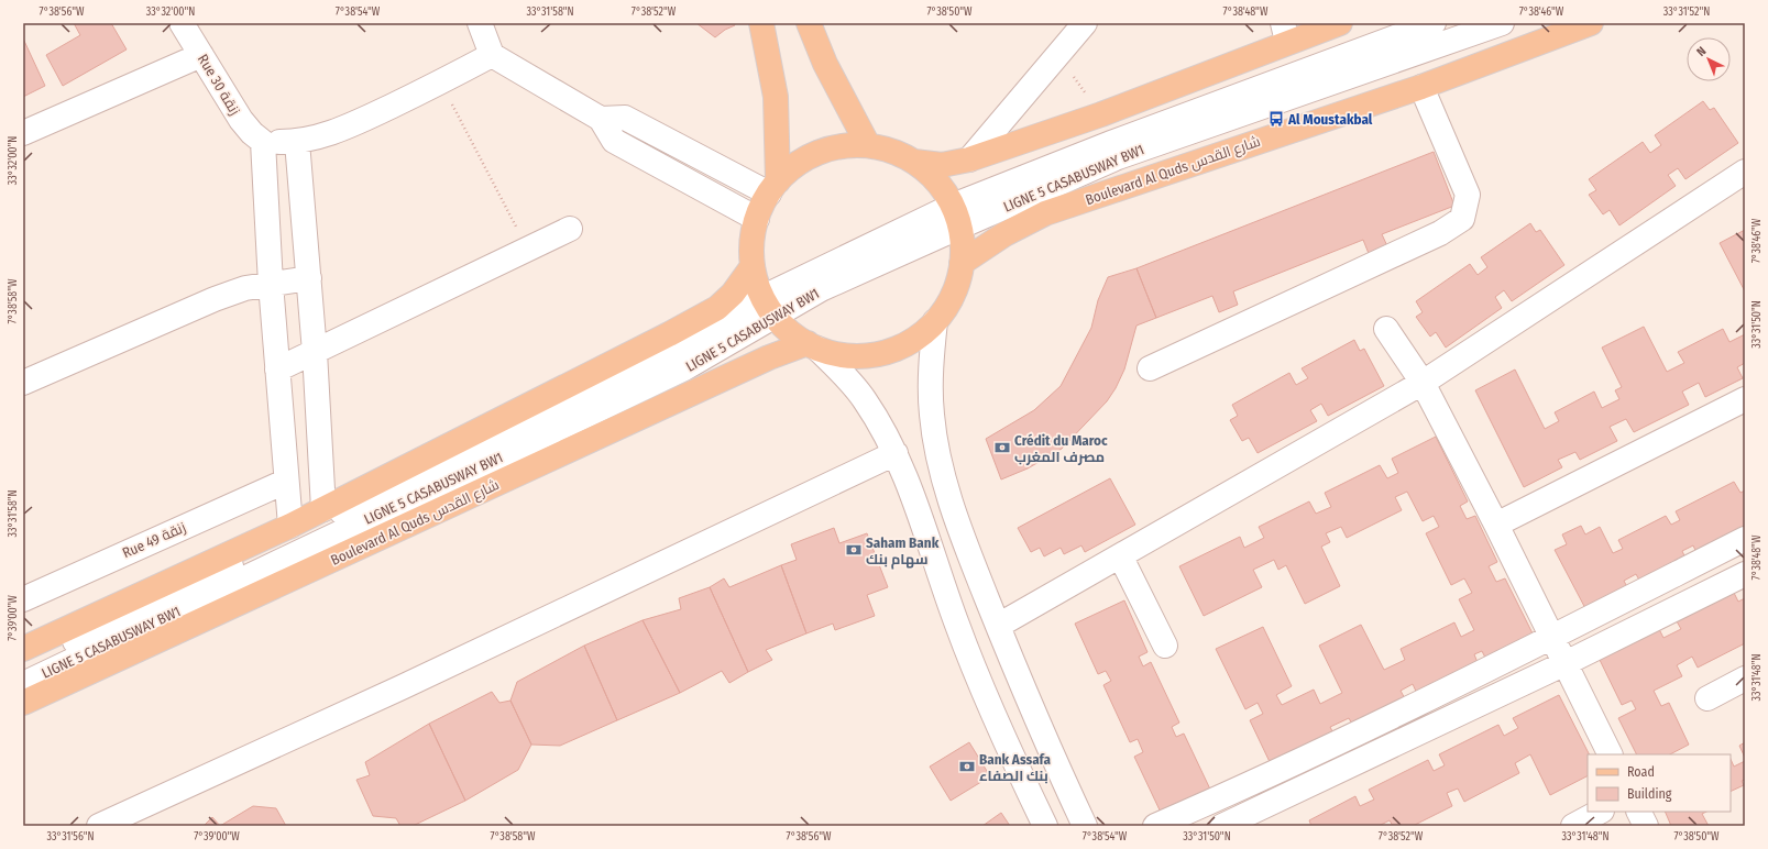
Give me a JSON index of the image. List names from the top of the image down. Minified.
{"streets":{"main road":["Boulevard Al Quds شارع القدس"],"street":["Rue 30 زنقة","LIGNE 5 CASABUSWAY BW1","Rue 49 زنقة"]},"places":{"bus stop":["Al Moustakbal"],"bank":["Crédit du Maroc مصرف المغرب","Saham Bank سهام بنك","Bank Assafa بنك الصفاء"]},"legend":["Road","Building"],"north":"top left","coordinates":["7°38'56\"W","33°32'00\"N","7°38'54\"W","33°31'58\"N","7°38'52\"W","7°38'50\"W","7°38'48\"W","7°38'46\"W","33°31'52\"N","7°38'58\"W","33°31'50\"N","7°39'00\"W","33°31'48\"N","33°31'56\"N"]}
